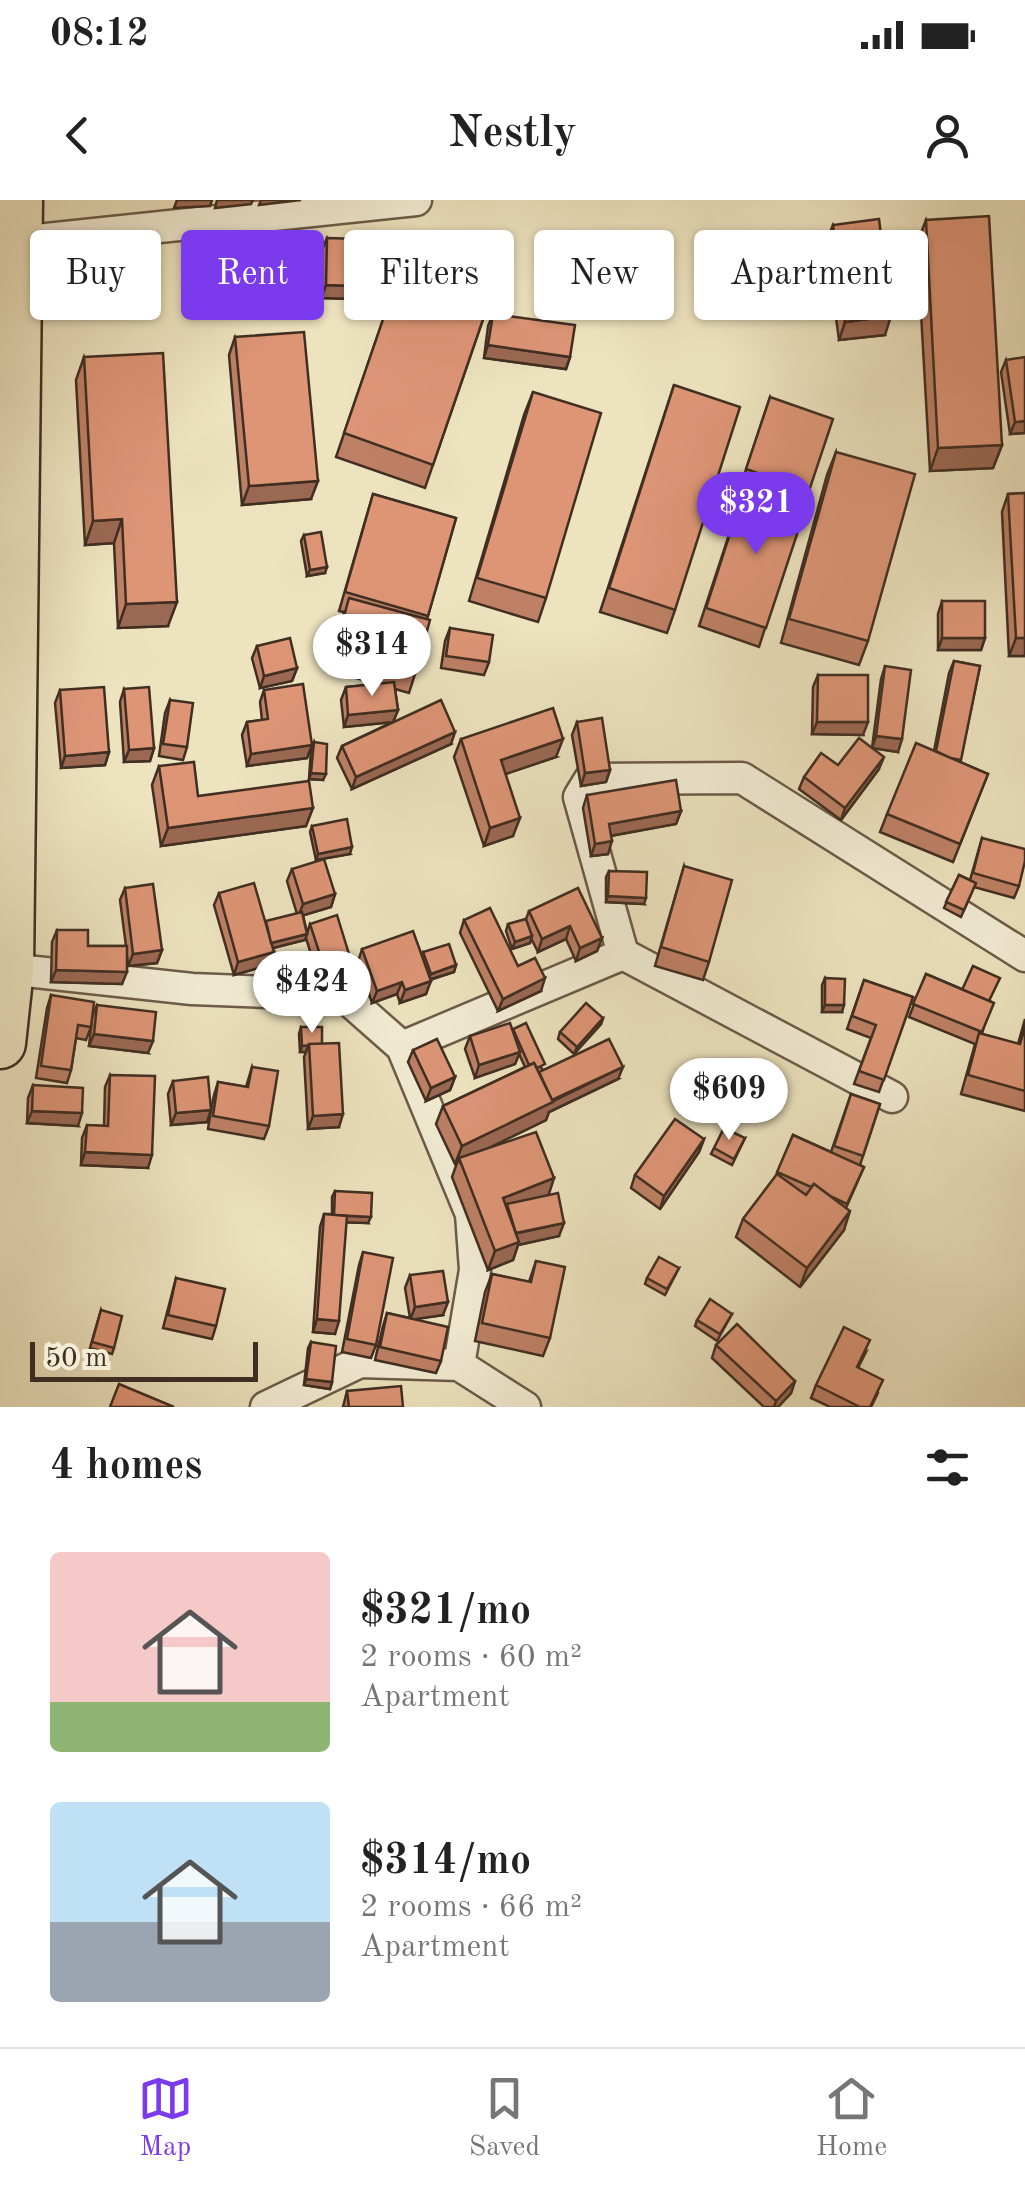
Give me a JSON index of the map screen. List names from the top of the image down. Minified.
{"scale_bar":"50 m","page":{"status":"08:12","header":"Nestly","chip":["Buy","Rent","Filters","New","Apartment"],"price":["$321","$314","$424","$609"],"scale":"50 m","heading":"4 homes","list":[{"name":"$321/mo","note":"2 rooms · 60 m² · Apartment"},{"name":"$314/mo","note":"2 rooms · 66 m² · Apartment"}],"tabs":["Map","Saved","Home"]}}
